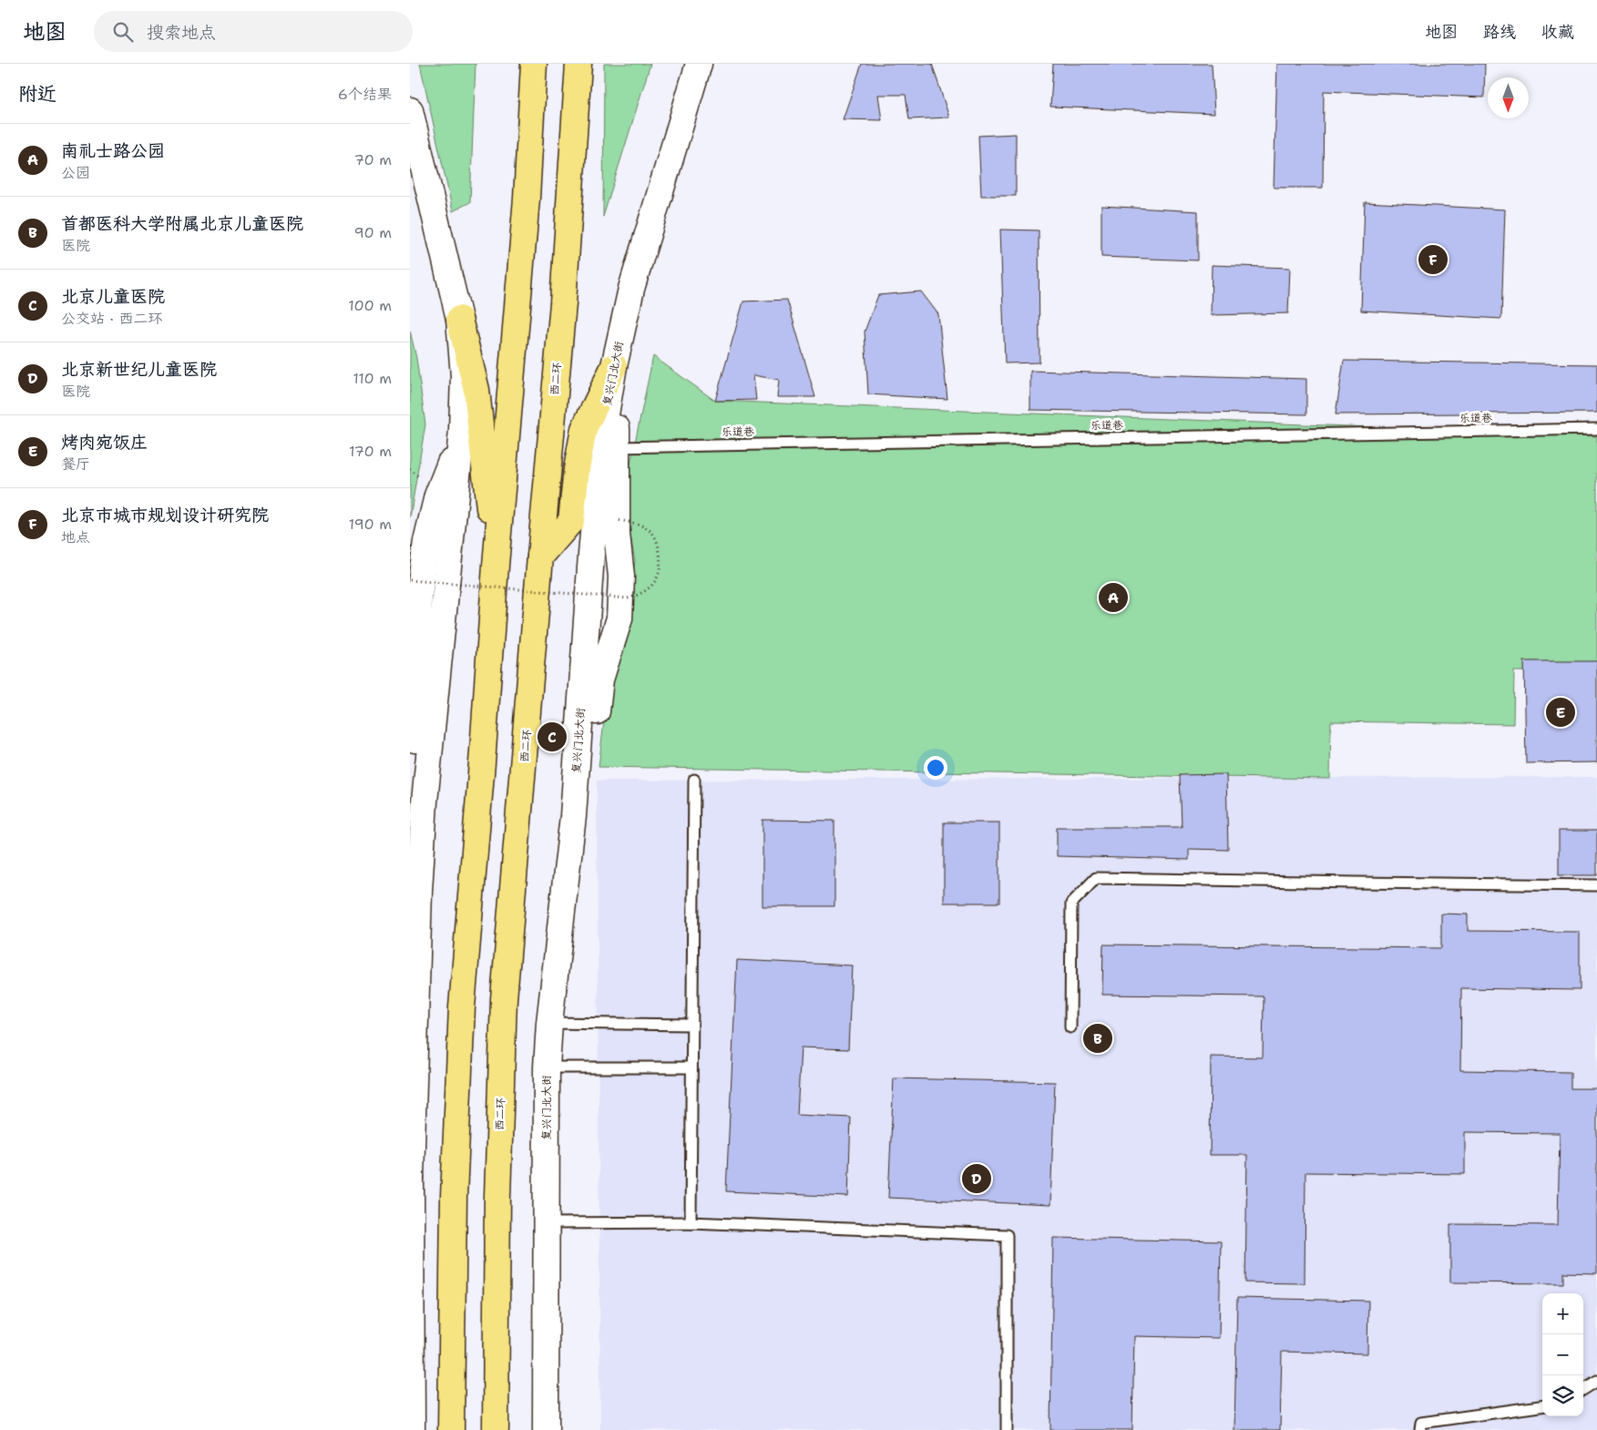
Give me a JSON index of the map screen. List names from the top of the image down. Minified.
{"streets":{"highway":["西二环"],"street":["复兴门北大街"],"lane":["乐道巷"]},"north":"bottom","page":{"header":"地图","search":"搜索地点","nav":["地图","路线","收藏"],"heading":["附近","6个结果"],"list":[{"mark":"A","name":"南礼士路公园","note":"公园","value":"70 m"},{"mark":"B","name":"首都医科大学附属北京儿童医院","note":"医院","value":"90 m"},{"mark":"C","name":"北京儿童医院","note":"公交站 · 西二环","value":"100 m"},{"mark":"D","name":"北京新世纪儿童医院","note":"医院","value":"110 m"},{"mark":"E","name":"烤肉宛饭庄","note":"餐厅","value":"170 m"},{"mark":"F","name":"北京市城市规划设计研究院","note":"地点","value":"190 m"}],"pins":["F","A","E","C","B","D"],"map_buttons":["+","−"]}}
